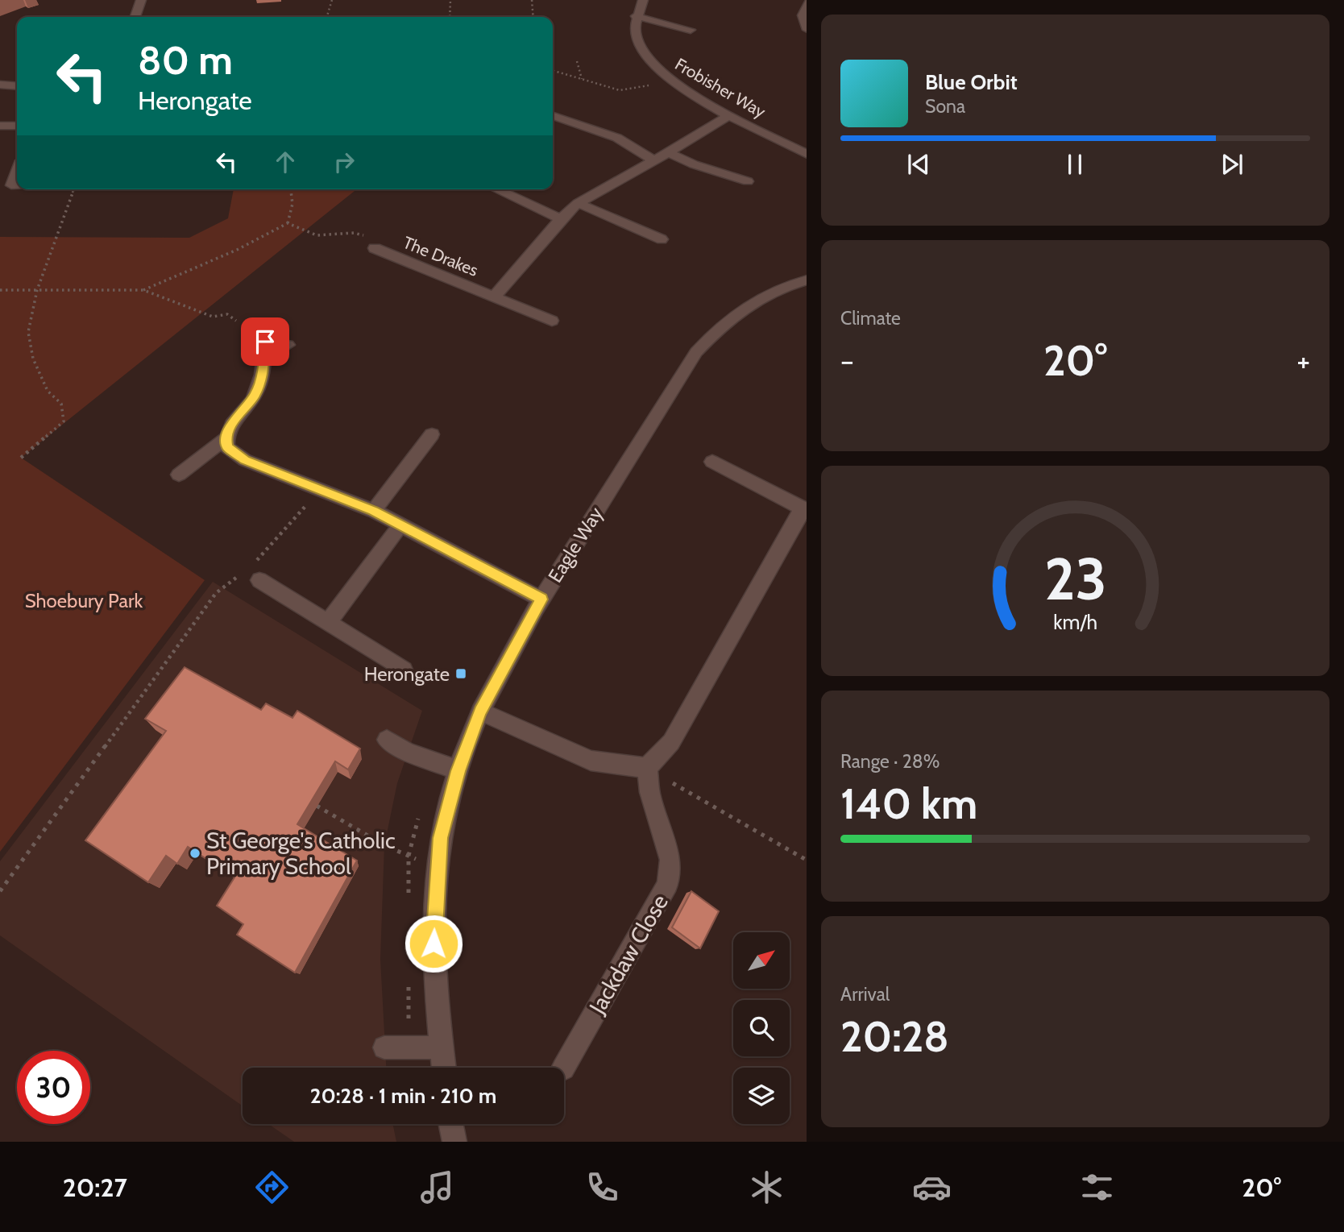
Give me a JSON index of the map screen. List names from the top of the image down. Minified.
{"streets":{"street":["Frobisher Way","The Drakes","Eagle Way","Jackdaw Close"]},"crossings":[["Frobisher Way","The Drakes"]],"parks":["Shoebury Park"],"places":{"transit":["Herongate"],"other":["St George's Catholic Primary School"]},"north":"top right","page":{"turn":["80 m","Herongate"],"song":["Blue Orbit","Sona"],"tile":["Climate",["Range · 28%","140 km"],["Arrival","20:28"]],"heat":["−","20°","+"],"limit":"30","trip":"20:28 · 1 min · 210 m","tabs":["20:27","20°"],"gauge":["23","km/h"]}}
